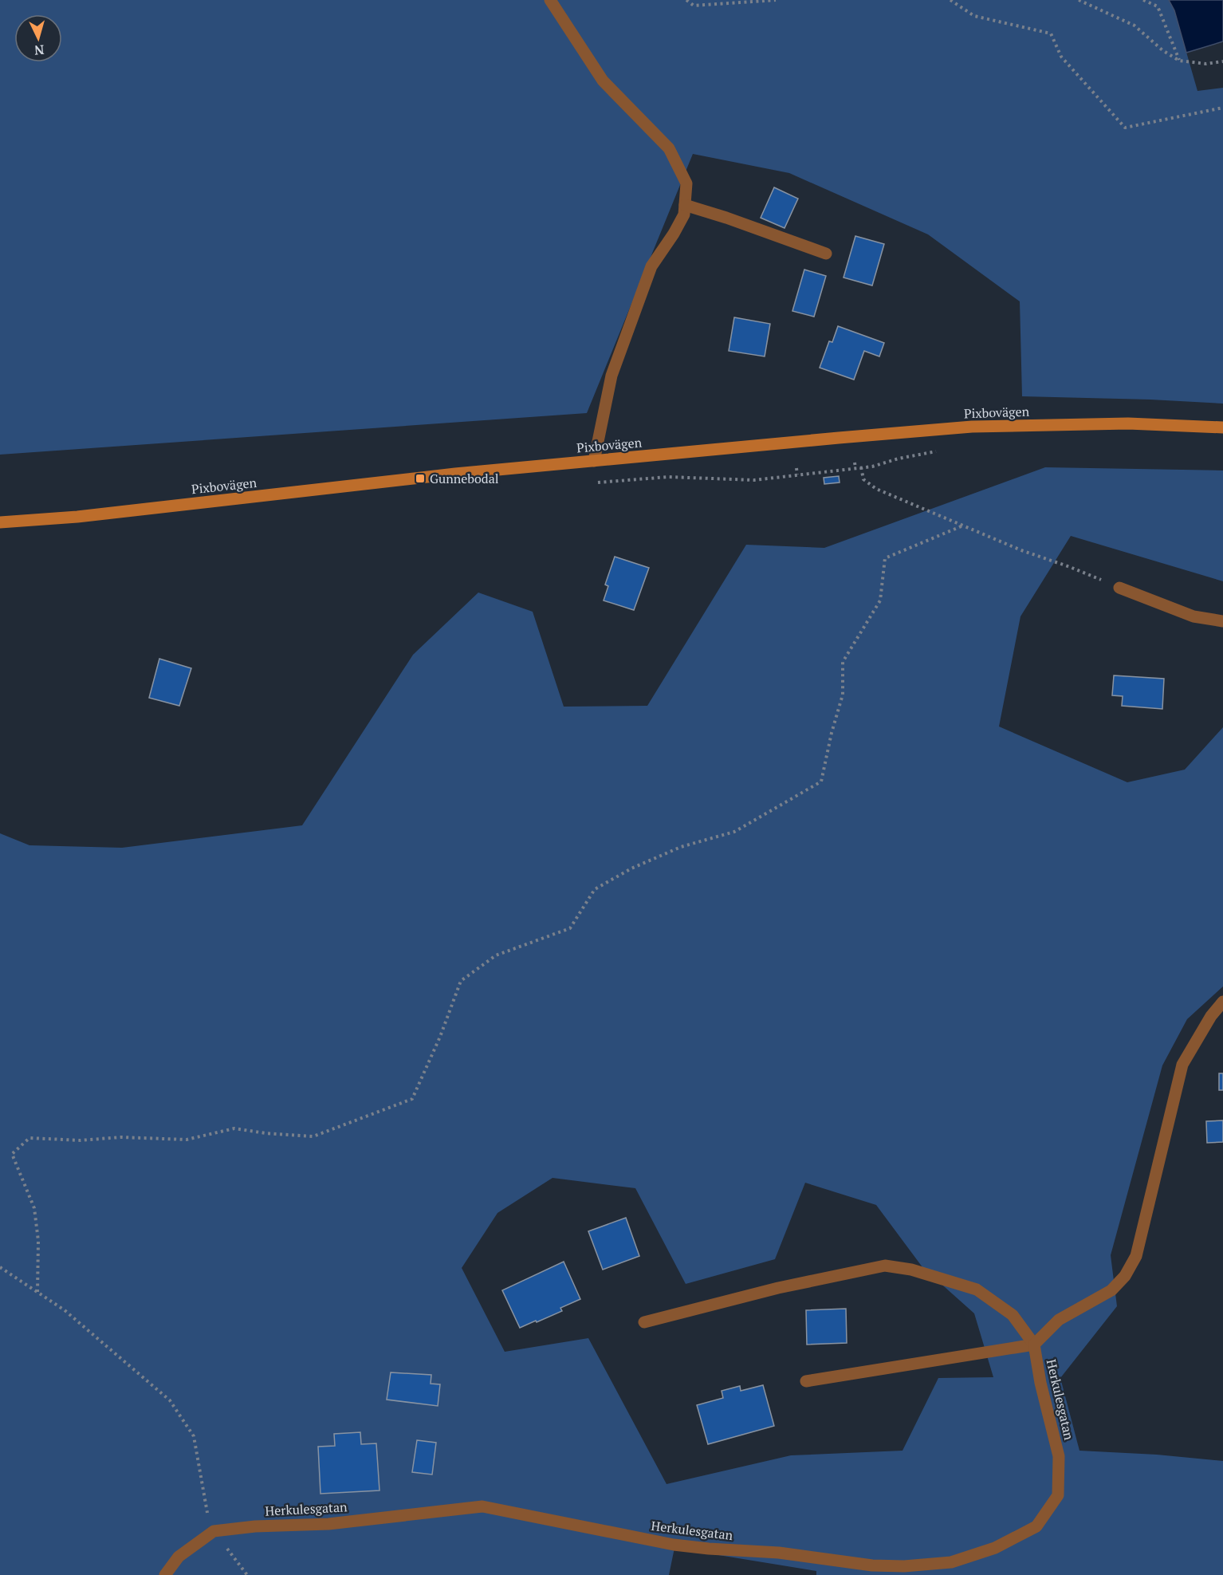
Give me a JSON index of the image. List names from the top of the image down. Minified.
{"streets":{"street":["Pixbovägen","Herkulesgatan"]},"places":{"transit":["Gunnebodal"]},"north":"bottom"}
